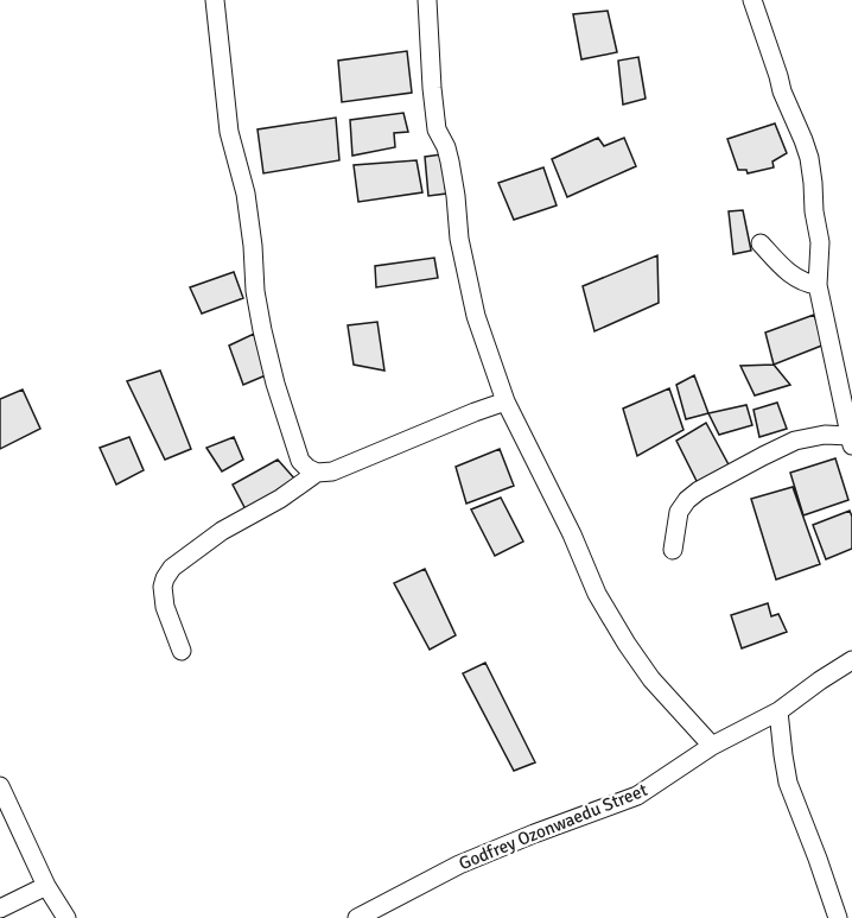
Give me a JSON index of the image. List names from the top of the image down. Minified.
{"streets":{"street":["Godfrey Ozonwaedu Street"]}}
